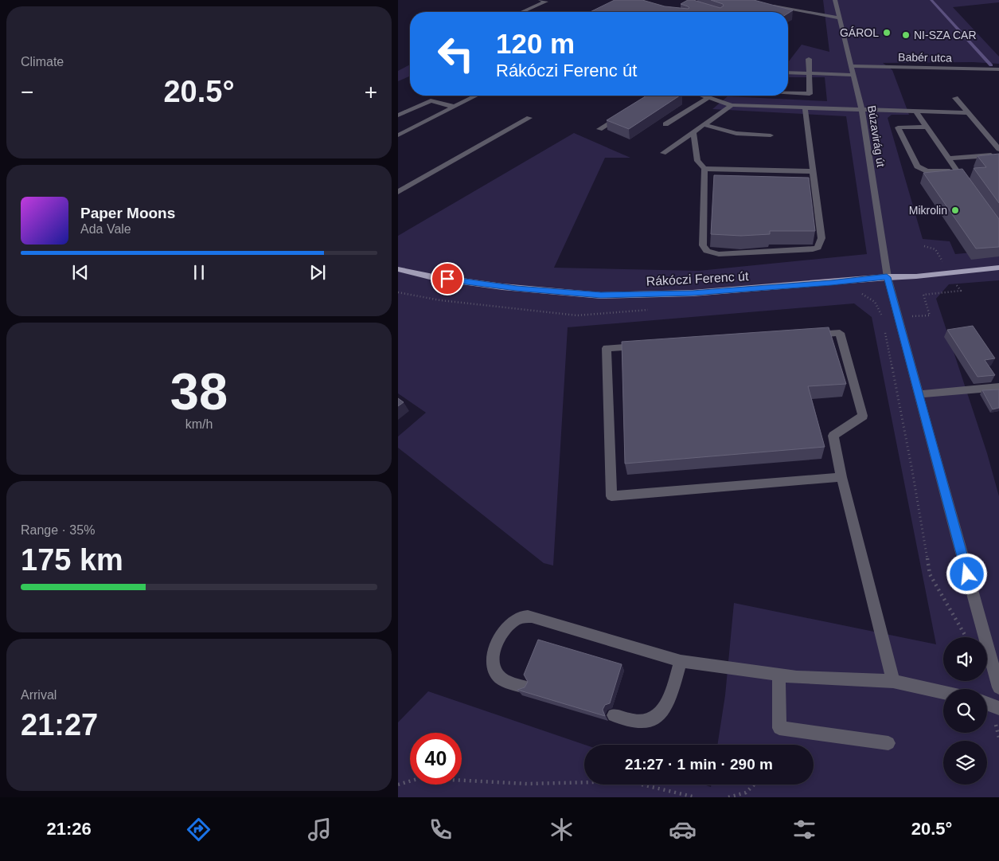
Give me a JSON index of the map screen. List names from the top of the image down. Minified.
{"streets":{"main road":["Rákóczi Ferenc út"],"street":["Babér utca","Búzavirág út"]},"crossings":[["Babér utca","Búzavirág út"],["Búzavirág út","Rákóczi Ferenc út"]],"places":["GÁROL","NI-SZA CAR","Mikrolin"],"page":{"tile":["Climate",["38","km/h"],["Range · 35%","175 km"],["Arrival","21:27"]],"turn":["120 m","Rákóczi Ferenc út"],"heat":["−","20.5°","+"],"song":["Paper Moons","Ada Vale"],"limit":"40","trip":"21:27 · 1 min · 290 m","tabs":["21:26","20.5°"]}}
